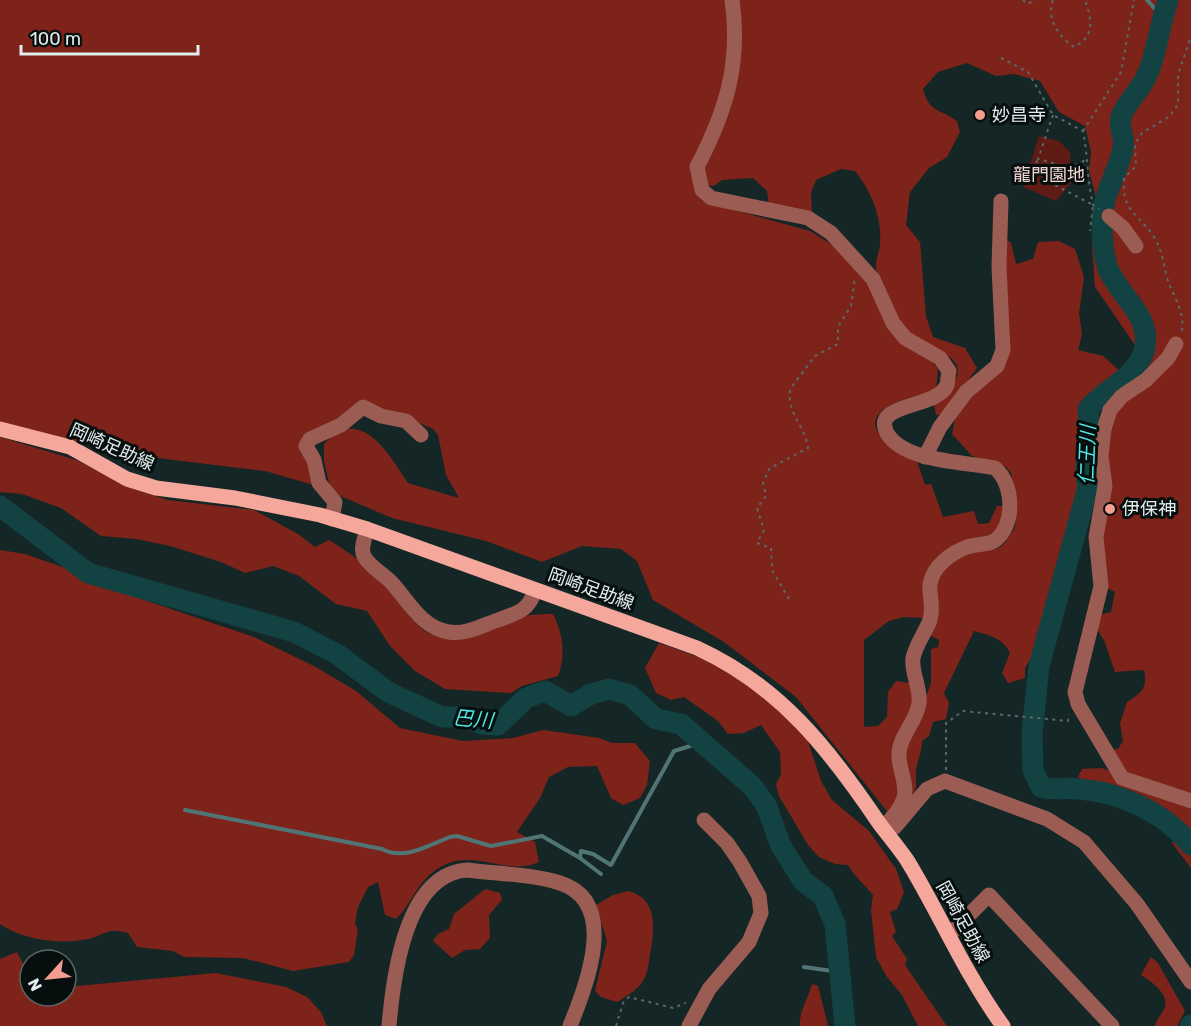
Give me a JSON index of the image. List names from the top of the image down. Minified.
{"streets":{"main road":["岡崎足助線"]},"water":["仁王川","巴川"],"parks":["龍門園地"],"places":["妙昌寺","伊保神"],"scale_bar":"100 m","north":"bottom left"}
